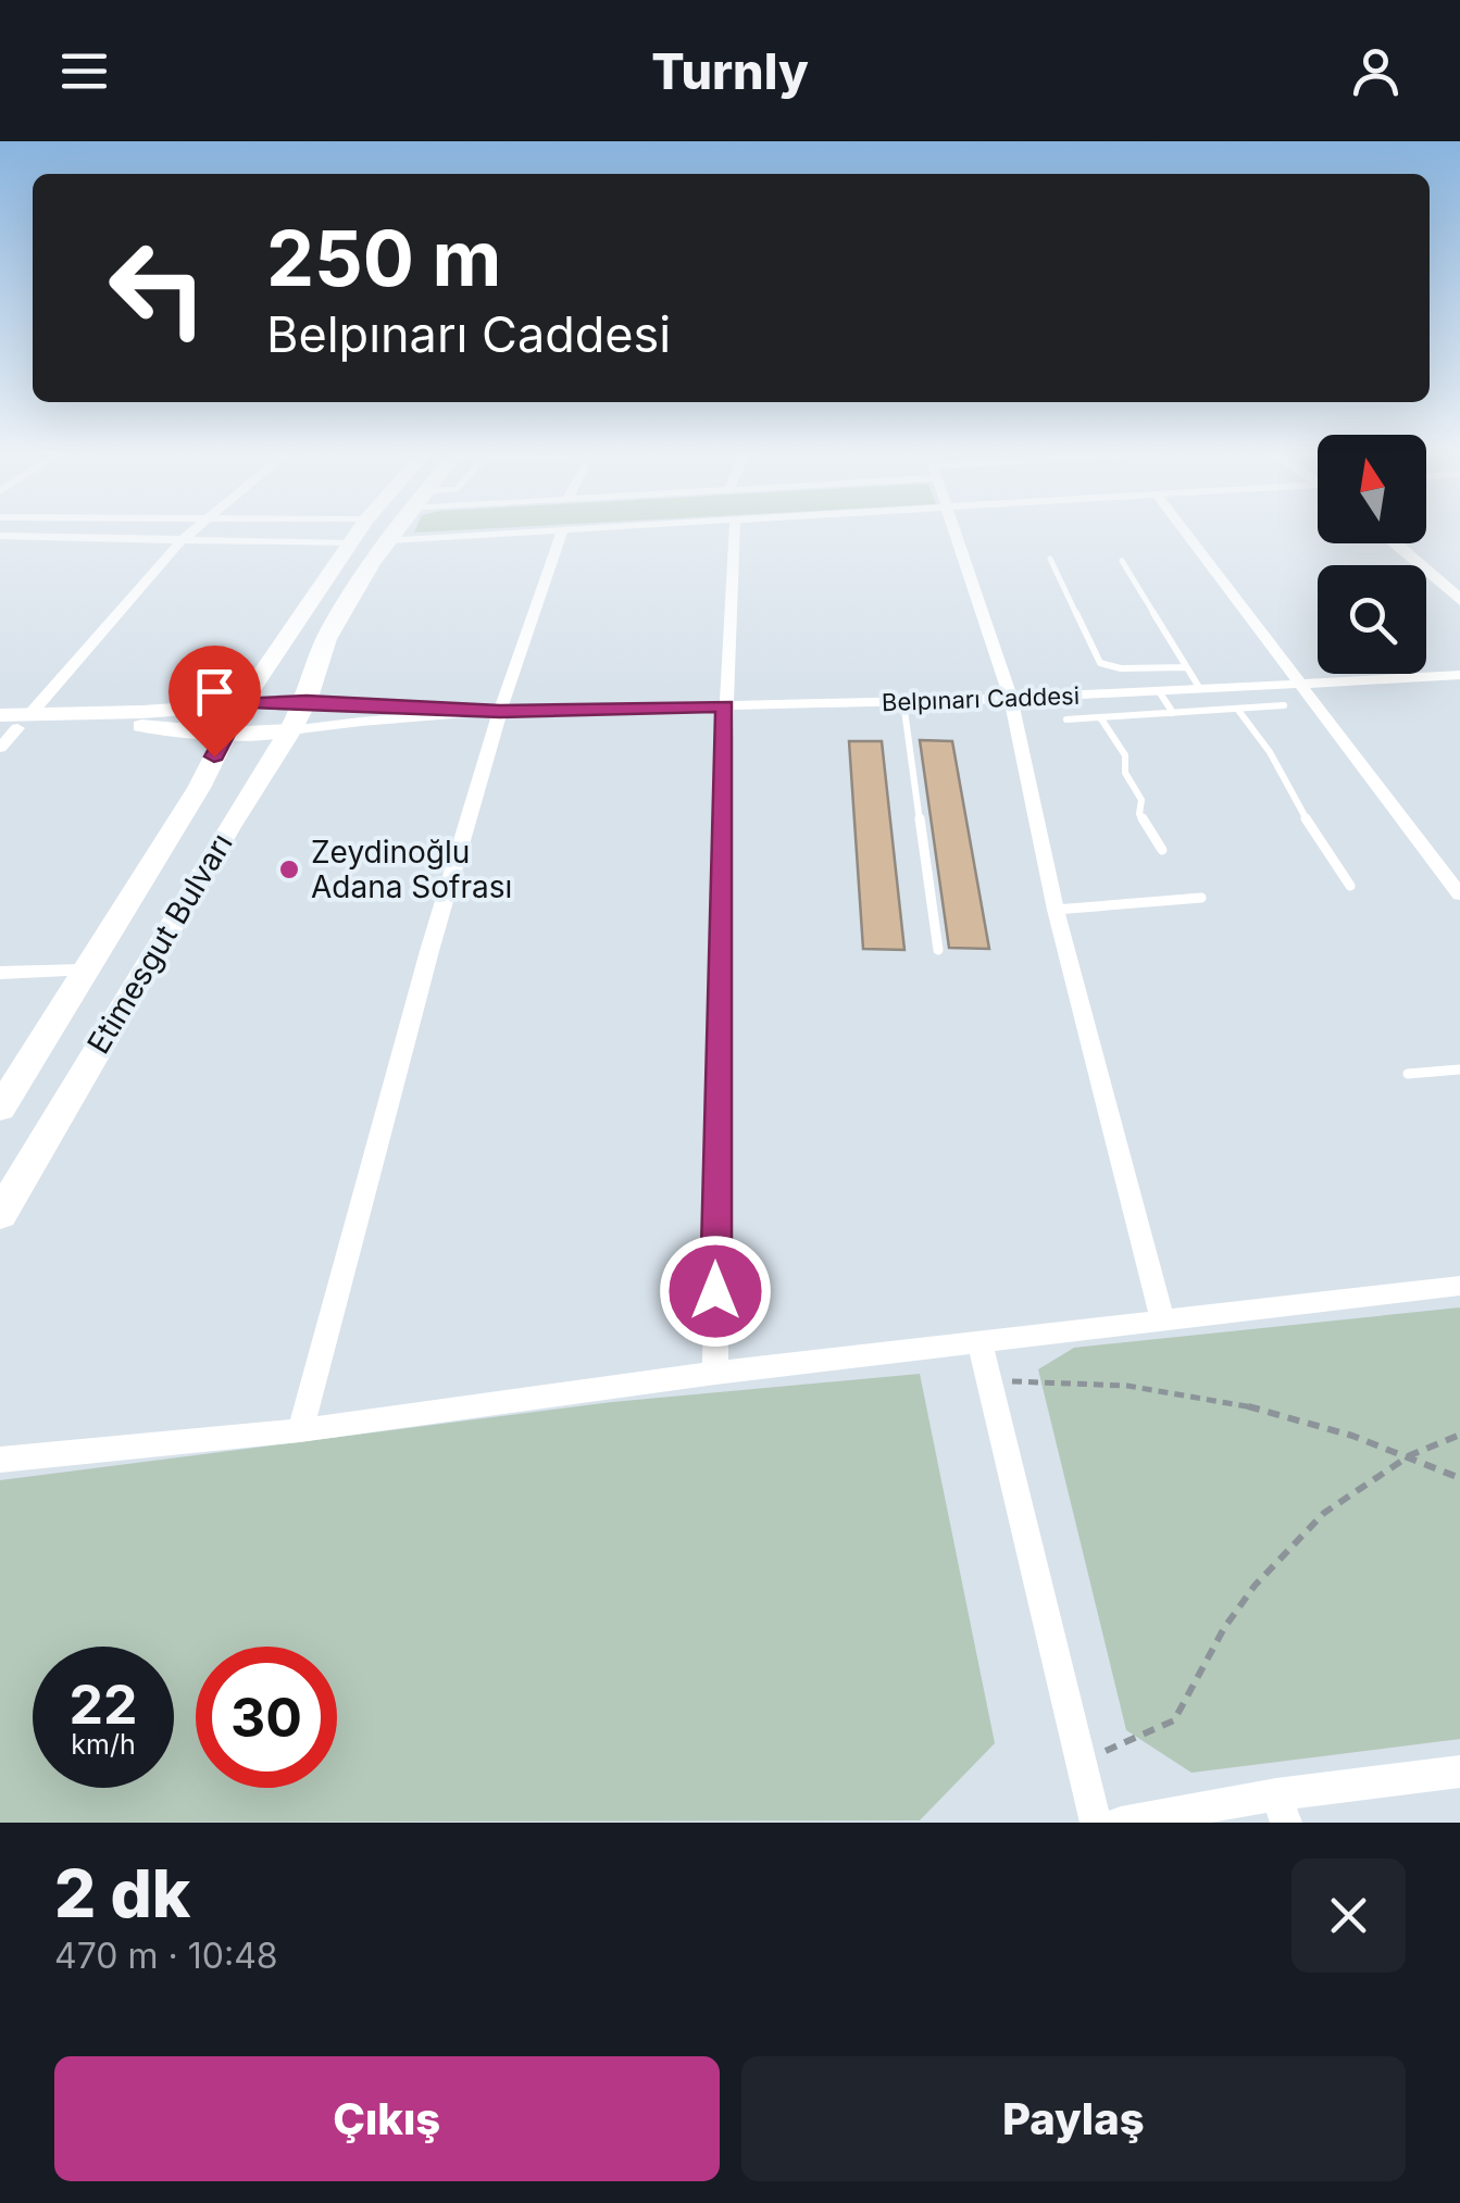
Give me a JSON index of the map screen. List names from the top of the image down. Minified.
{"streets":{"main road":["Belpınarı Caddesi","Etimesgut Bulvarı"]},"crossings":[["Belpınarı Caddesi","Etimesgut Bulvarı"]],"places":["Zeydinoğlu Adana Sofrası"],"north":"top","page":{"header":"Turnly","turn":["250 m","Belpınarı Caddesi"],"speed":"22 km/h","limit":"30","heading":["2 dk","470 m · 10:48"],"buttons":["Çıkış","Paylaş"]}}
